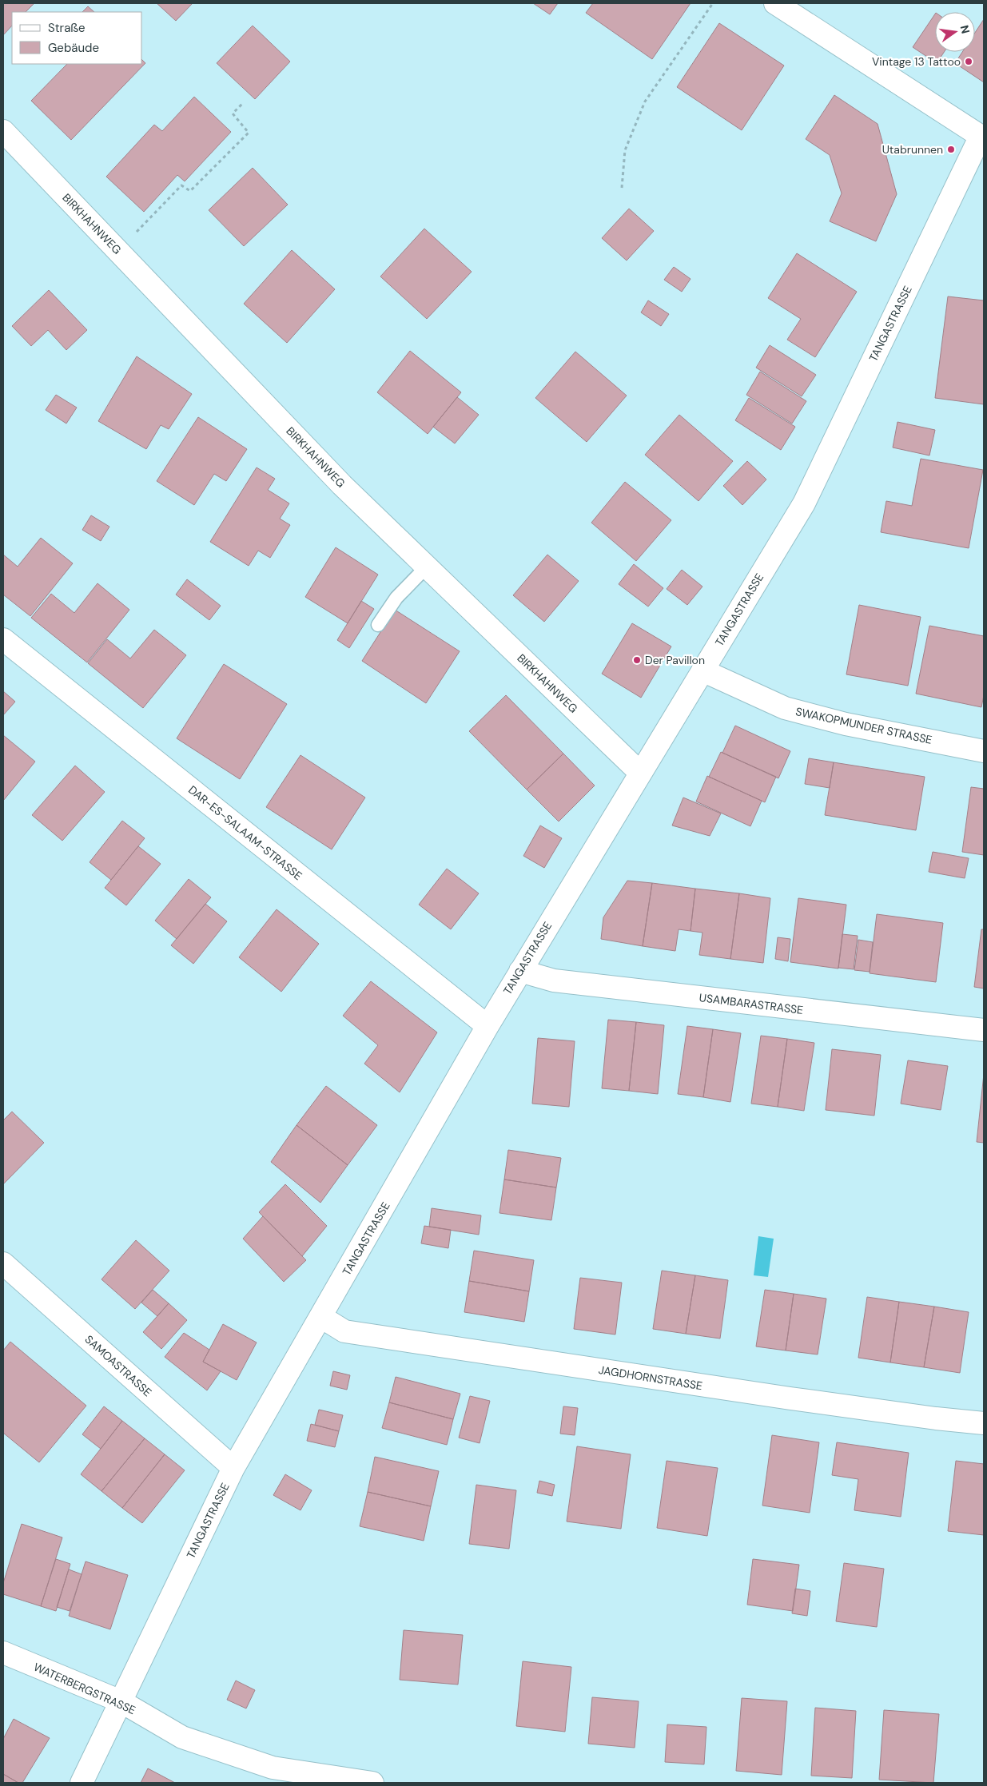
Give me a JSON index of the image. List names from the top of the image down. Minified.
{"streets":{"street":["BIRKHAHNWEG","TANGASTRASSE","SWAKOPMUNDER STRASSE","DAR-ES-SALAAM-STRASSE","USAMBARASTRASSE","SAMOASTRASSE","JAGDHORNSTRASSE","WATERBERGSTRASSE"]},"crossings":[["BIRKHAHNWEG","TANGASTRASSE"],["TANGASTRASSE","SWAKOPMUNDER STRASSE"],["TANGASTRASSE","DAR-ES-SALAAM-STRASSE"],["TANGASTRASSE","USAMBARASTRASSE"],["TANGASTRASSE","SAMOASTRASSE"],["TANGASTRASSE","JAGDHORNSTRASSE"],["TANGASTRASSE","WATERBERGSTRASSE"]],"places":["Vintage 13 Tattoo","Utabrunnen","Der Pavillon"],"legend":["Straße","Gebäude"],"north":"right"}
